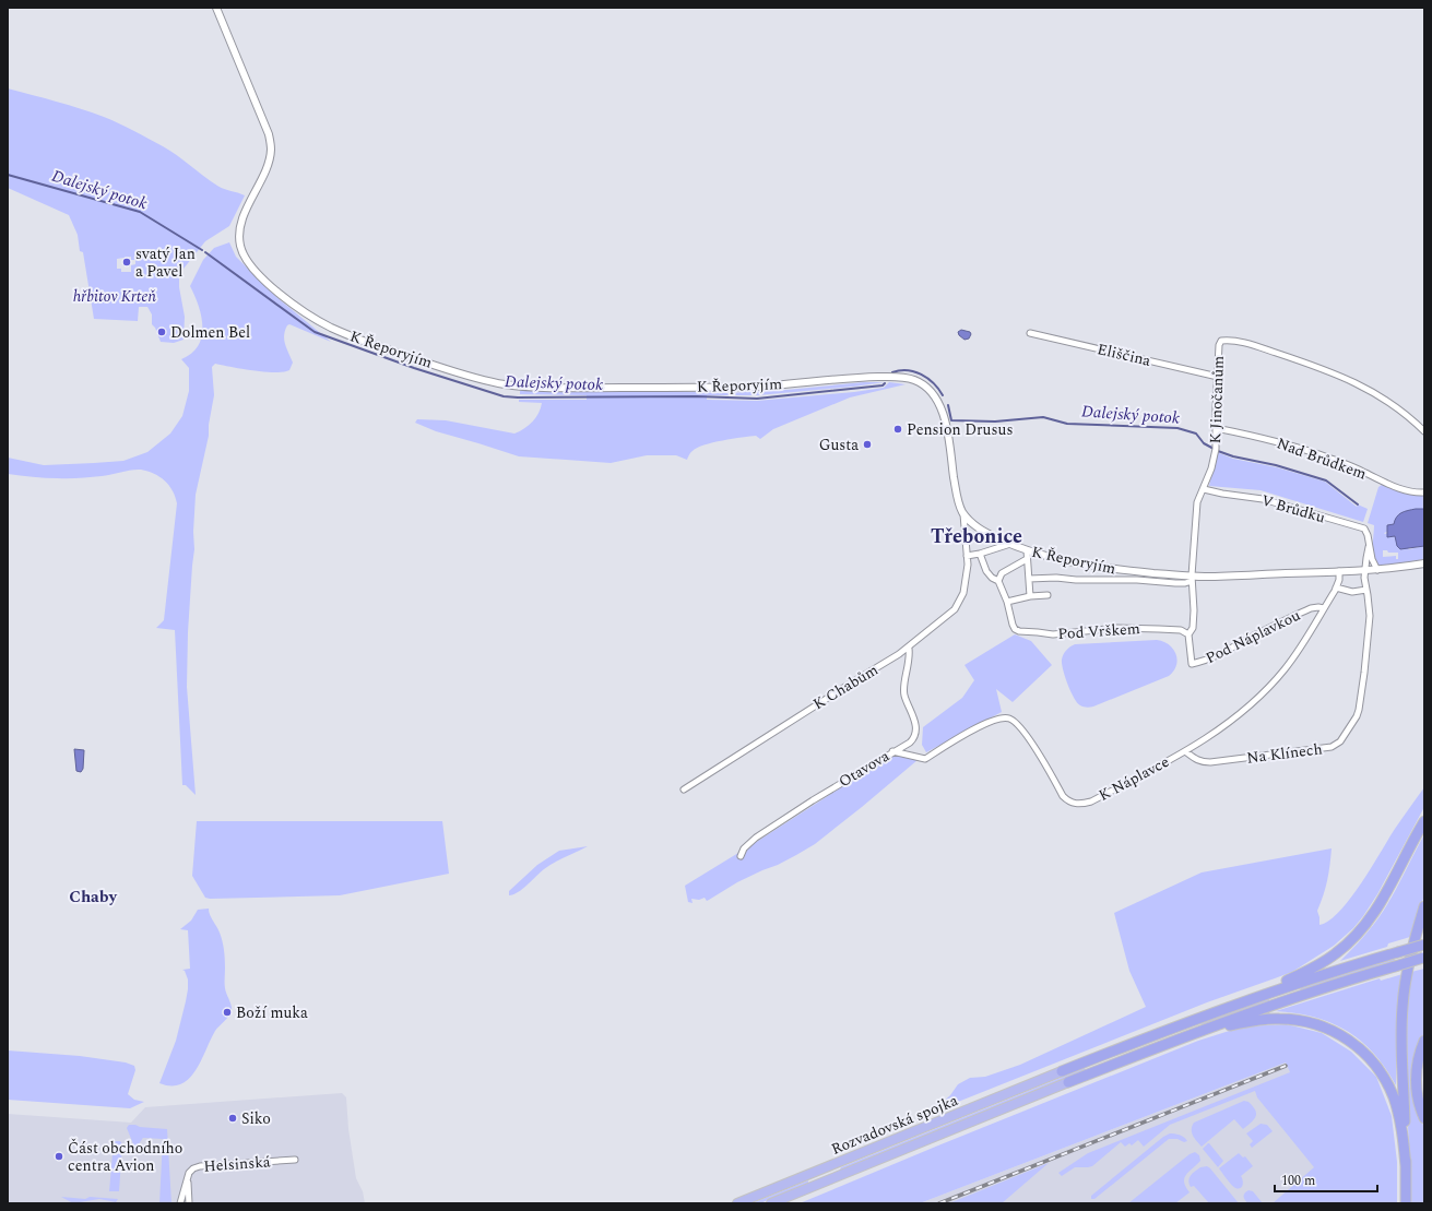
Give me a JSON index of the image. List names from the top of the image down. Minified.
{"streets":{"highway":["Rozvadovská spojka"],"street":["K Řeporyjím","Eliščina","K Jinočanům","Nad Brůdkem","V Brůdku","Pod Vrškem","Pod Náplavkou","K Chabům","Na Klínech","Otavova","K Náplavce","Helsinská"]},"crossings":[["K Řeporyjím","K Jinočanům"],["K Řeporyjím","V Brůdku"],["K Řeporyjím","Pod Náplavkou"],["K Řeporyjím","K Chabům"],["K Řeporyjím","Na Klínech"],["K Řeporyjím","K Náplavce"],["Eliščina","K Jinočanům"],["K Jinočanům","Nad Brůdkem"],["K Jinočanům","V Brůdku"],["K Jinočanům","Pod Náplavkou"],["V Brůdku","Na Klínech"],["Pod Vrškem","Pod Náplavkou"],["Pod Náplavkou","K Náplavce"],["K Chabům","Otavova"],["Na Klínech","K Náplavce"],["Otavova","K Náplavce"]],"districts":["Třebonice","Chaby"],"water":["Dalejský potok"],"parks":["hřbitov Krteň"],"places":["svatý Jan a Pavel","Dolmen Bel","Pension Drusus","Gusta","Boží muka","Siko","Část obchodního centra Avion"],"scale_bar":"100 m"}
